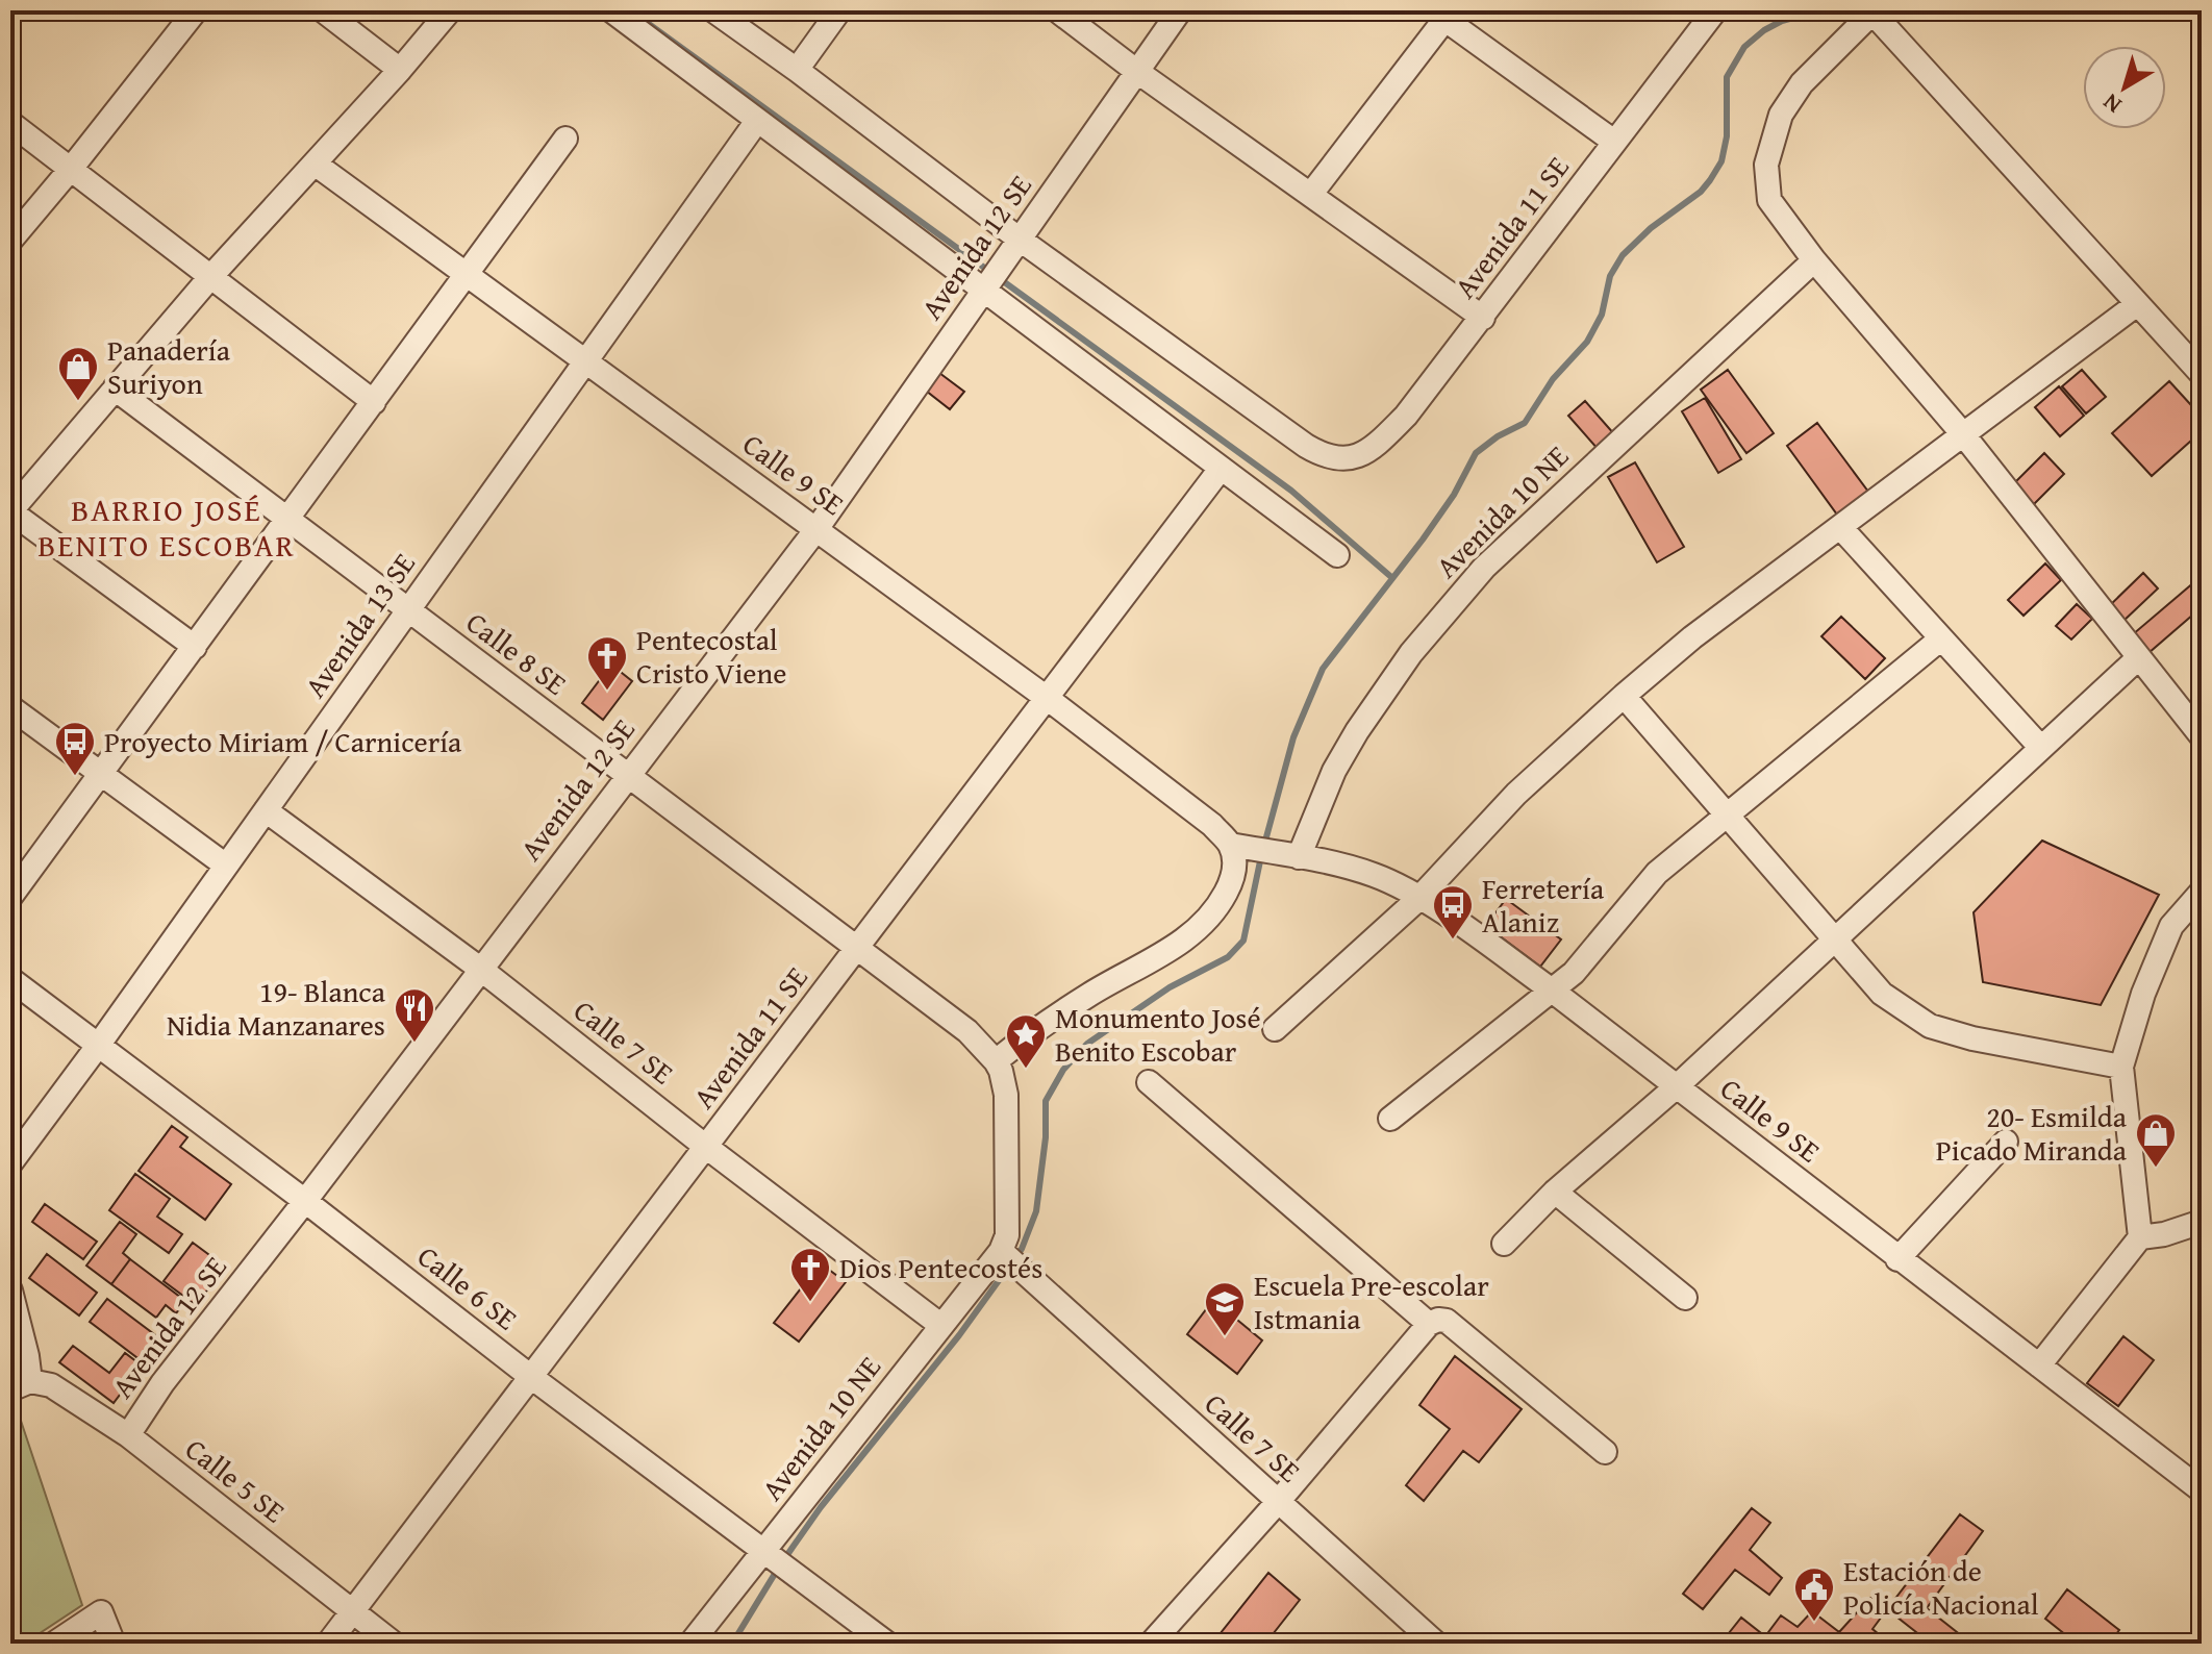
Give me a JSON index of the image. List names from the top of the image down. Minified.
{"streets":{"street":["Avenida 11 SE","Avenida 12 SE","Calle 9 SE","Avenida 10 NE","Avenida 13 SE","Calle 8 SE","Calle 7 SE","Calle 6 SE","Calle 5 SE"]},"crossings":[["Avenida 11 SE","Avenida 12 SE"],["Avenida 11 SE","Calle 9 SE"],["Avenida 11 SE","Calle 8 SE"],["Avenida 11 SE","Calle 7 SE"],["Avenida 11 SE","Calle 6 SE"],["Avenida 11 SE","Calle 5 SE"],["Avenida 12 SE","Calle 9 SE"],["Avenida 12 SE","Calle 8 SE"],["Avenida 12 SE","Calle 7 SE"],["Avenida 12 SE","Calle 6 SE"],["Avenida 12 SE","Calle 5 SE"],["Calle 9 SE","Avenida 10 NE"],["Calle 9 SE","Avenida 13 SE"],["Avenida 10 NE","Calle 7 SE"],["Avenida 10 NE","Calle 6 SE"],["Avenida 13 SE","Calle 8 SE"],["Avenida 13 SE","Calle 7 SE"],["Avenida 13 SE","Calle 6 SE"]],"districts":["BARRIO JOSÉ BENITO ESCOBAR"],"places":{"shop":["Panadería Suriyon","20- Esmilda Picado Miranda"],"church":["Pentecostal Cristo Viene","Dios Pentecostés"],"bus stop":["Proyecto Miriam / Carnicería","Ferretería Alaniz"],"restaurant":["19- Blanca Nidia Manzanares"],"place":["Monumento José Benito Escobar"],"school or university":["Escuela Pre-escolar Istmania"],"public building":["Estación de Policía Nacional"]},"north":"bottom left"}
